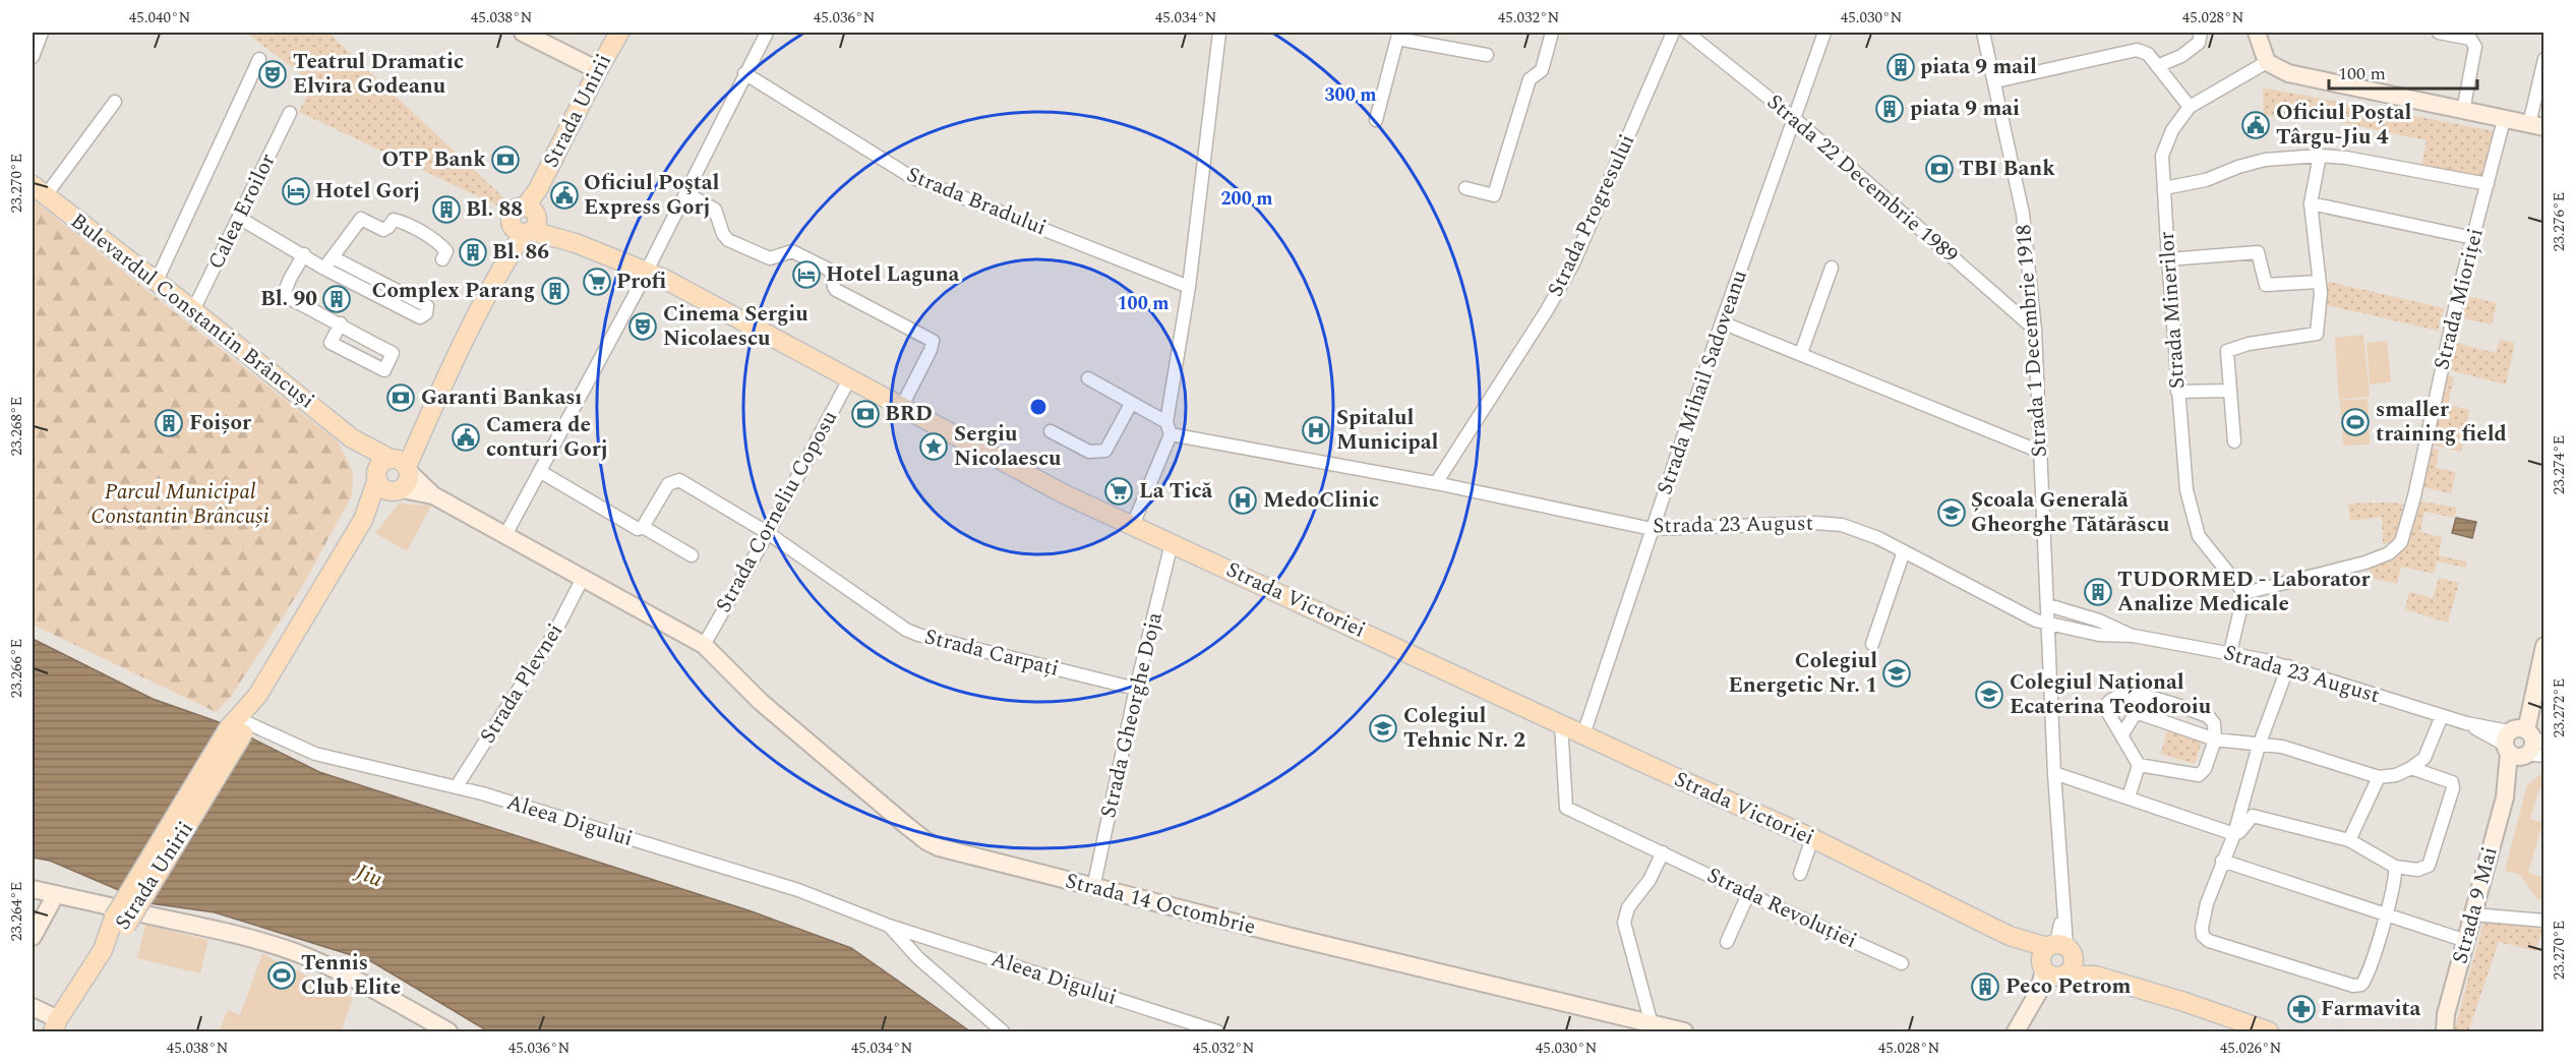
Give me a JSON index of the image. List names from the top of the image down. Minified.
{"streets":{"main road":["Strada Unirii","Bulevardul Constantin Brâncuși","Strada Victoriei"],"street":["Strada 22 Decembrie 1989","Strada Bradului","Calea Eroilor","Strada Progresului","Strada Mioriței","Strada Minerilor","Strada 1 Decembrie 1918","Strada Mihail Sadoveanu","Strada Corneliu Coposu","Strada 23 August","Strada Carpați","Strada Plevnei","Strada Gheorghe Doja","Aleea Digului","Strada 14 Octombrie","Strada 9 Mai","Strada Revoluției"]},"crossings":[["Strada Unirii","Bulevardul Constantin Brâncuși"],["Strada Unirii","Strada Victoriei"],["Strada Unirii","Aleea Digului"],["Strada 22 Decembrie 1989","Strada 1 Decembrie 1918"],["Strada 22 Decembrie 1989","Strada Mihail Sadoveanu"],["Calea Eroilor","Bulevardul Constantin Brâncuși"],["Strada Progresului","Strada 23 August"],["Strada Mioriței","Strada Minerilor"],["Bulevardul Constantin Brâncuși","Strada Corneliu Coposu"],["Bulevardul Constantin Brâncuși","Strada Plevnei"],["Bulevardul Constantin Brâncuși","Strada 14 Octombrie"],["Strada 1 Decembrie 1918","Strada 23 August"],["Strada 1 Decembrie 1918","Strada Victoriei"],["Strada Mihail Sadoveanu","Strada 23 August"],["Strada Mihail Sadoveanu","Strada Victoriei"],["Strada Corneliu Coposu","Strada Victoriei"],["Strada Corneliu Coposu","Strada Carpați"],["Strada Corneliu Coposu","Strada 14 Octombrie"],["Strada 23 August","Strada 9 Mai"],["Strada Victoriei","Strada Gheorghe Doja"],["Strada Victoriei","Strada Revoluției"],["Strada Carpați","Strada Gheorghe Doja"],["Strada Plevnei","Aleea Digului"],["Strada Gheorghe Doja","Strada 14 Octombrie"]],"water":["Jiu"],"parks":["Parcul Municipal Constantin Brâncuși"],"places":{"building":["piata 9 mail","piata 9 mai","Bl. 88","Bl. 86","Complex Parang","Bl. 90","Foișor","TUDORMED - Laborator Analize Medicale","Peco Petrom"],"theatre":["Teatrul Dramatic Elvira Godeanu","Cinema Sergiu Nicolaescu"],"public building":["Oficiul Poștal Târgu-Jiu 4","Oficiul Poştal Express Gorj","Camera de conturi Gorj"],"bank":["OTP Bank","TBI Bank","Garanti Bankası","BRD"],"hotel":["Hotel Gorj","Hotel Laguna"],"supermarket":["Profi","La Tică"],"sports":["smaller training field","Tennis Club Elite"],"hospital":["Spitalul Municipal","MedoClinic"],"place":["Sergiu Nicolaescu"],"school or university":["Școala Generală Gheorghe Tătărăscu","Colegiul Energetic Nr. 1","Colegiul Național Ecaterina Teodoroiu","Colegiul Tehnic Nr. 2"],"pharmacy":["Farmavita"]},"scale_bar":"100 m","coordinates":["45.040°N","45.038°N","45.036°N","45.034°N","45.032°N","45.030°N","45.028°N","23.270°E","23.276°E","23.268°E","23.274°E","23.266°E","23.272°E","23.264°E","45.026°N"],"rings":["300 m","200 m","100 m"]}
